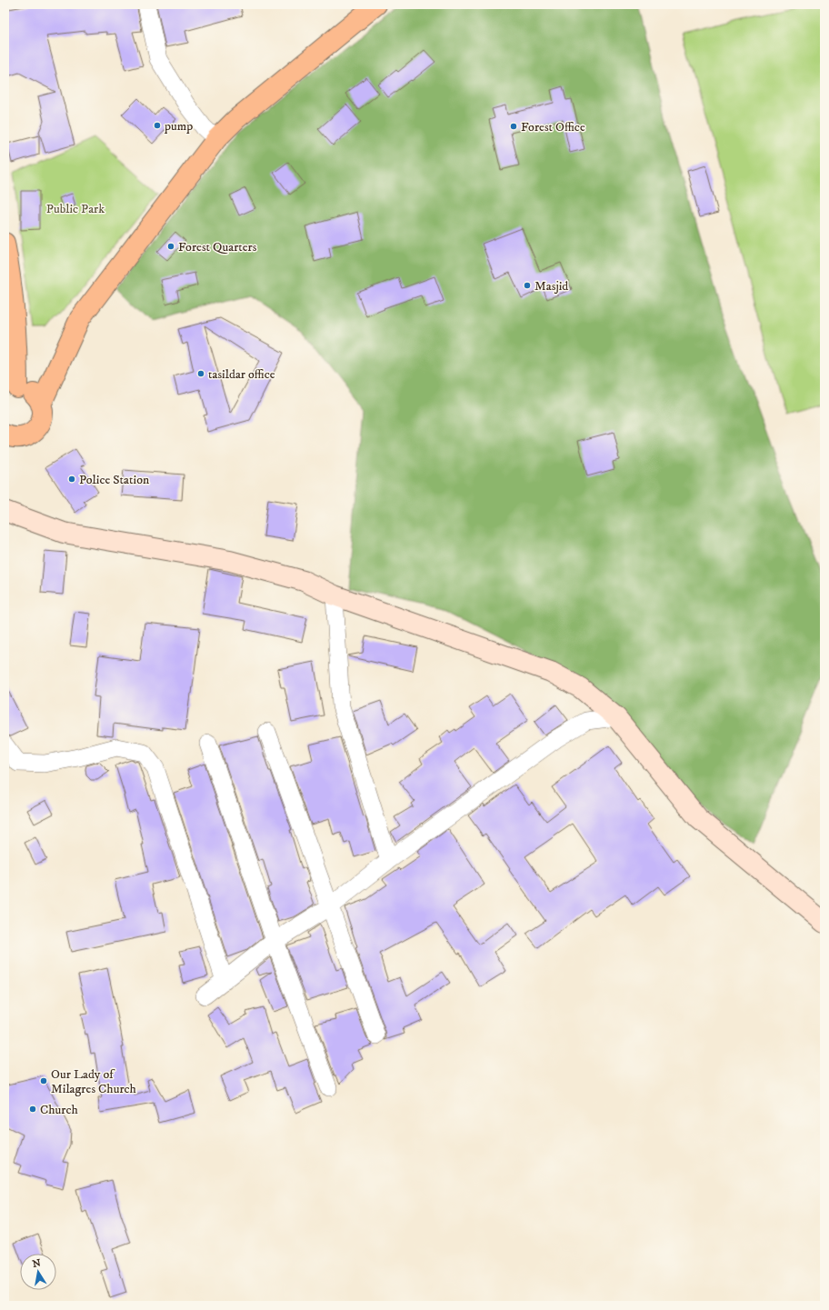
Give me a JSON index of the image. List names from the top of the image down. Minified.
{"parks":["Public Park"],"places":["pump","Forest Office","Forest Quarters","Masjid","tasildar office","Police Station","Our Lady of Milagres Church","Church"],"north":"top"}
